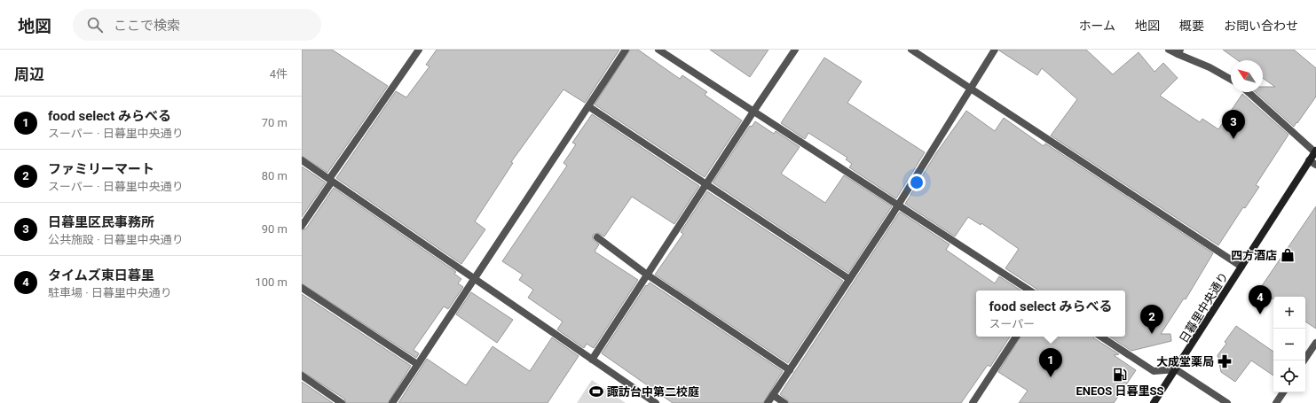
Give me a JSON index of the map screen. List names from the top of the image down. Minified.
{"streets":{"street":["日暮里中央通り"]},"places":{"shop":["四方酒店"],"pharmacy":["大成堂薬局"],"fuel station":["ENEOS 日暮里SS"],"sports":["諏訪台中第二校庭"]},"north":"top left","page":{"header":"地図","search":"ここで検索","nav":["ホーム","地図","概要","お問い合わせ"],"heading":["周辺","4件"],"list":[{"mark":"1","name":"food select みらべる","note":"スーパー · 日暮里中央通り","value":"70 m"},{"mark":"2","name":"ファミリーマート","note":"スーパー · 日暮里中央通り","value":"80 m"},{"mark":"3","name":"日暮里区民事務所","note":"公共施設 · 日暮里中央通り","value":"90 m"},{"mark":"4","name":"タイムズ東日暮里","note":"駐車場 · 日暮里中央通り","value":"100 m"}],"pins":["3","4","2","1"],"popup":["food select みらべる","スーパー"],"map_buttons":["+","−"]}}
